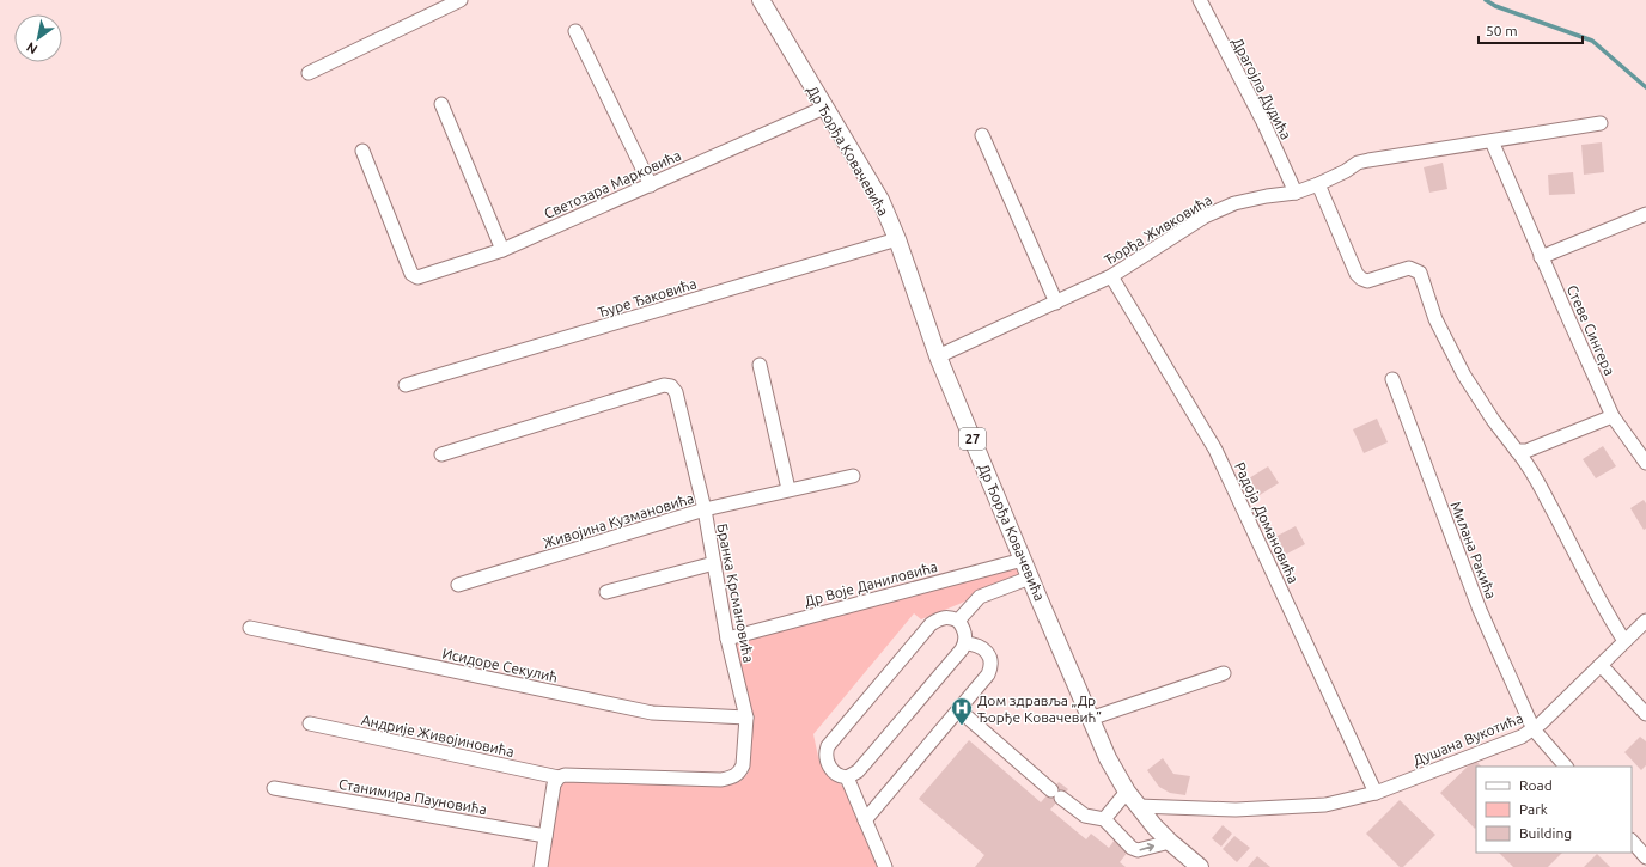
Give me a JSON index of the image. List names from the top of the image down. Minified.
{"streets":{"main road":["Др Ђорђа Ковачевића","27"],"street":["Драгојла Дудића","Светозара Марковића","Ђорђа Живковића","Ђуре Ђаковића","Стеве Сингера","Живојина Кузмановића","Радоја Домановића","Милана Ракића","Др Воје Даниловића","Бранка Крсмановића","Исидоре Секулић","Андрије Живојиновића","Душана Вукотића","Станимира Пауновића"]},"crossings":[["Драгојла Дудића","Ђорђа Живковића"],["Др Ђорђа Ковачевића","Светозара Марковића"],["Др Ђорђа Ковачевића","Ђорђа Живковића"],["Др Ђорђа Ковачевића","Ђуре Ђаковића"],["Др Ђорђа Ковачевића","Др Воје Даниловића"],["Др Ђорђа Ковачевића","Душана Вукотића"],["Ђорђа Живковића","Стеве Сингера"],["Ђорђа Живковића","Радоја Домановића"],["Живојина Кузмановића","Бранка Крсмановића"],["Радоја Домановића","Душана Вукотића"],["Милана Ракића","Душана Вукотића"],["Др Воје Даниловића","Бранка Крсмановића"],["Бранка Крсмановића","Исидоре Секулић"],["Бранка Крсмановића","Андрије Живојиновића"]],"places":{"hospital":["Дом здравља „Др Ђорђе Ковачевић”"]},"legend":["Road","Park","Building"],"scale_bar":"50 m","north":"bottom left"}
